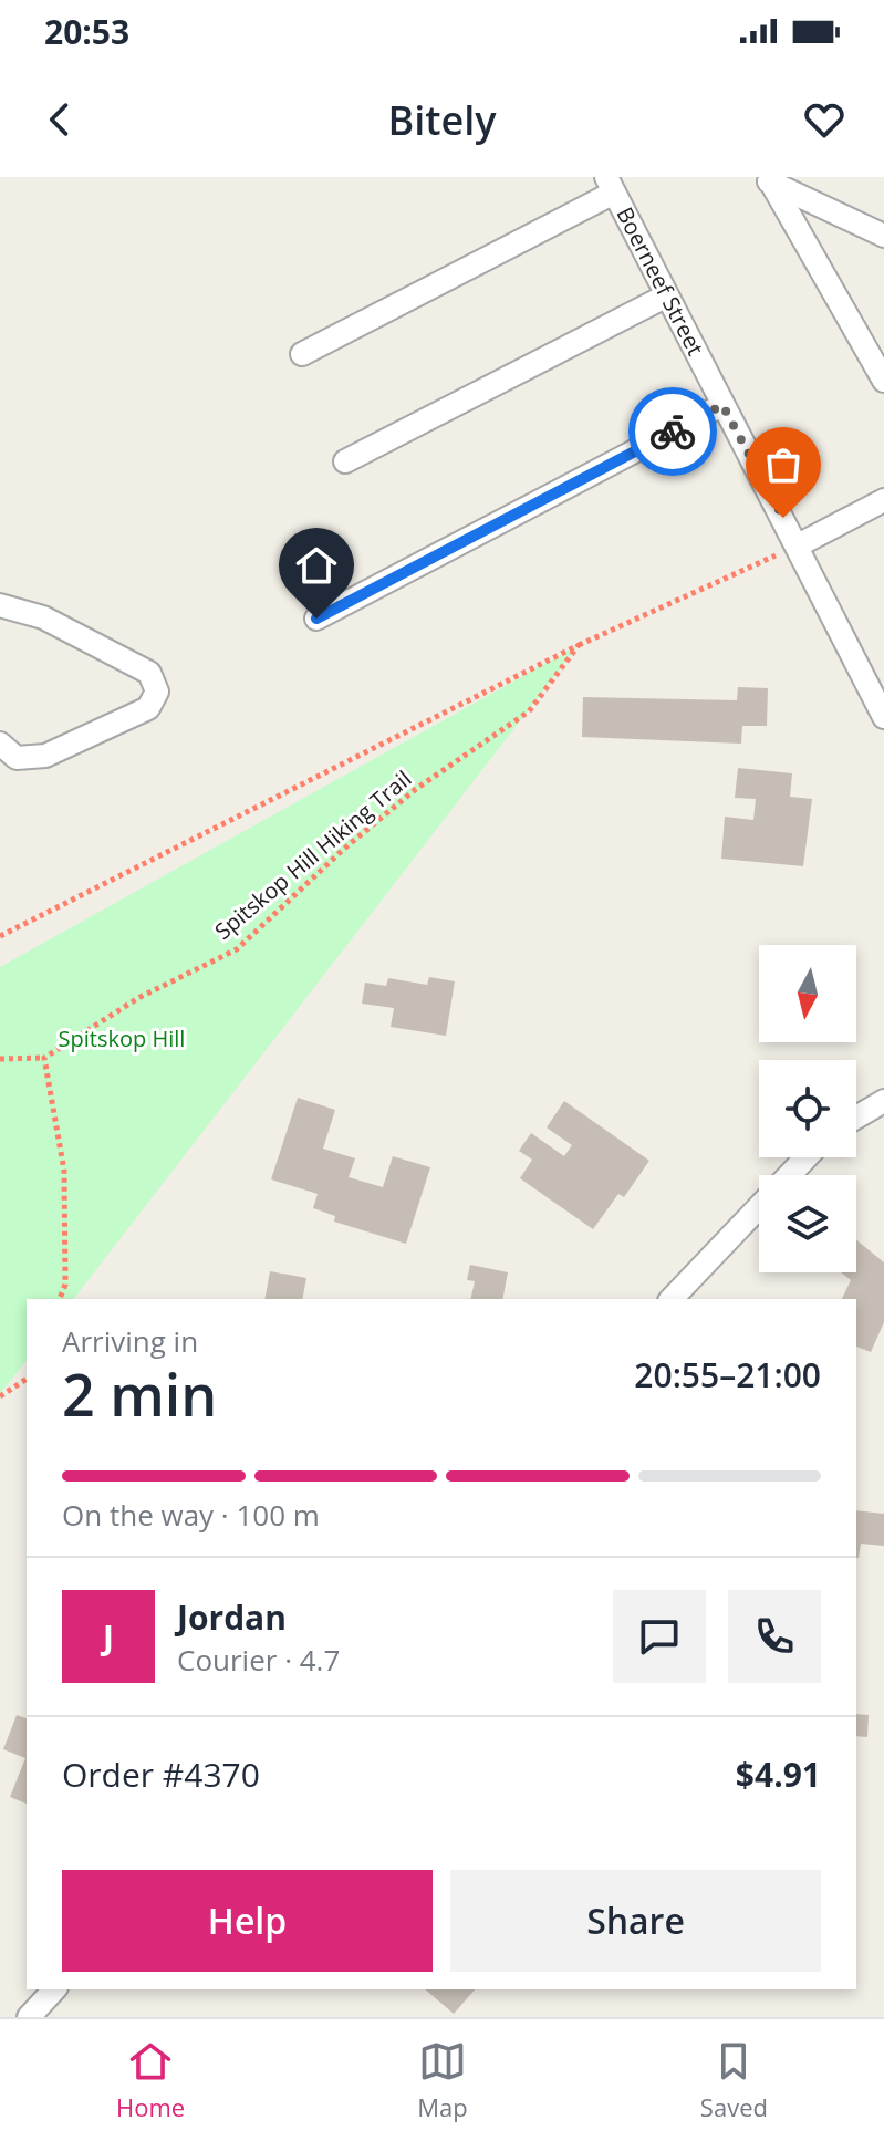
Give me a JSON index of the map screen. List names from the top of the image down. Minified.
{"streets":{"street":["Boerneef Street"],"path":["Spitskop Hill Hiking Trail"]},"crossings":[["Boerneef Street","Spitskop Hill Hiking Trail"]],"parks":["Spitskop Hill"],"north":"bottom","page":{"status":"20:53","header":"Bitely","heading":["2 min","Arriving in","20:55–21:00"],"panel":["Jordan","Courier · 4.7","Order #4370","$4.91"],"bar":"On the way · 100 m","round":"J","buttons":["Help","Share"],"tabs":["Home","Map","Saved"]}}
